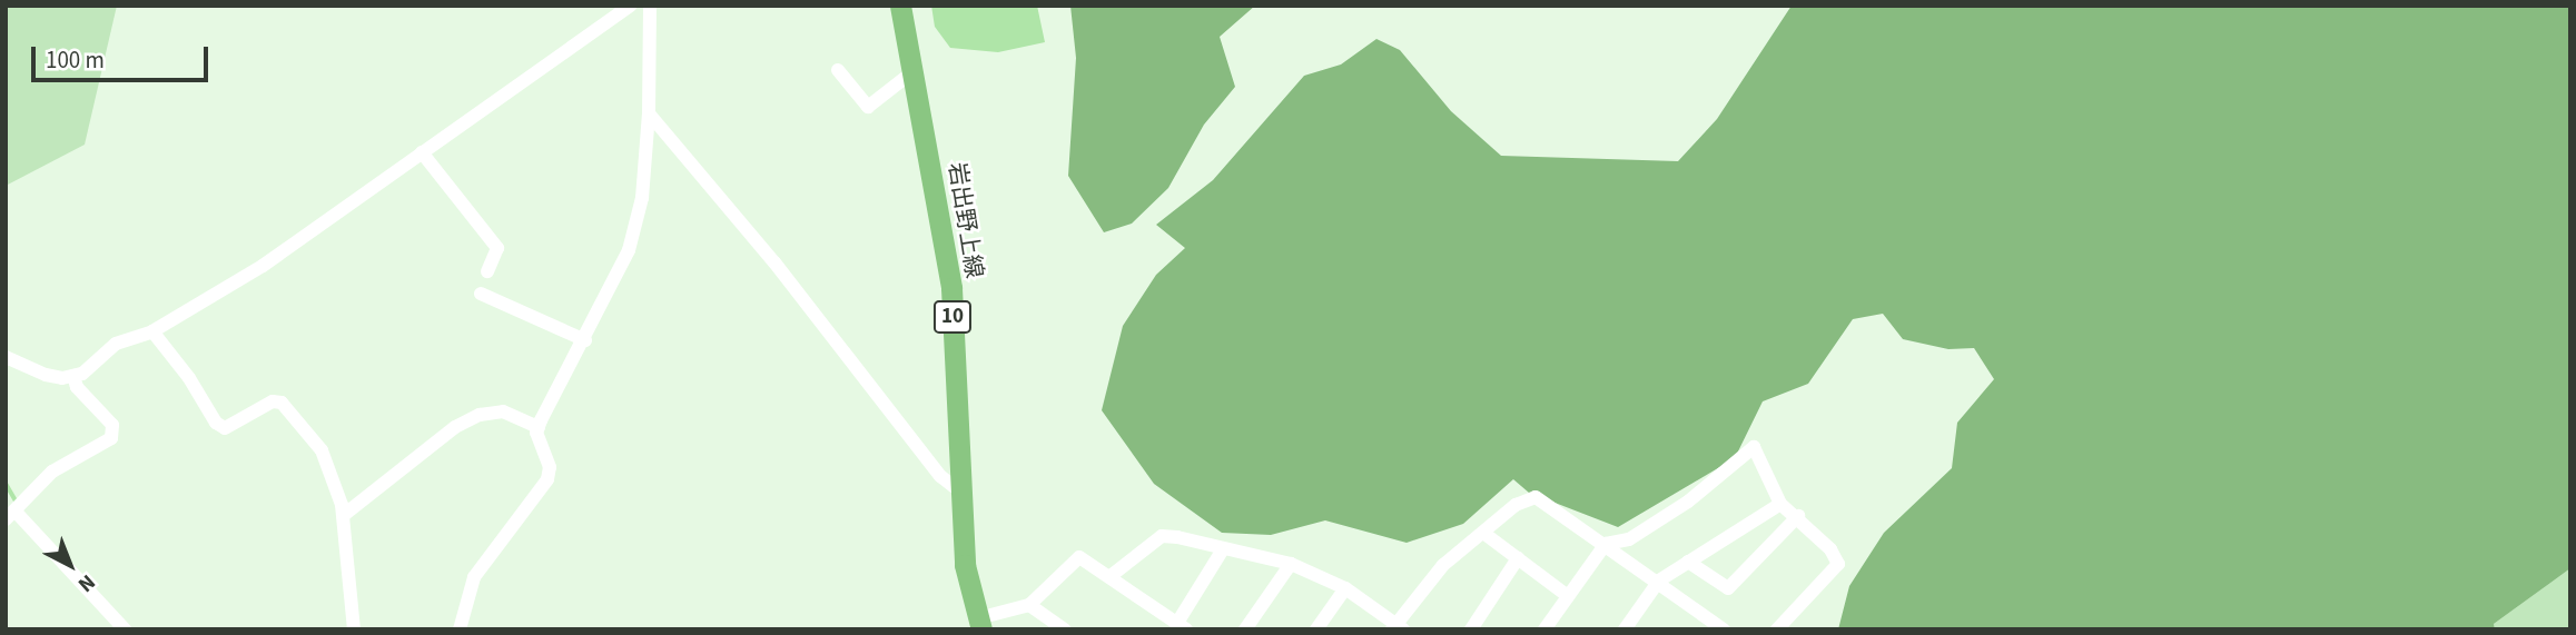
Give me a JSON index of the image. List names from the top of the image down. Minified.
{"streets":{"main road":["岩出野上線","10"]},"scale_bar":"100 m","north":"bottom right"}
